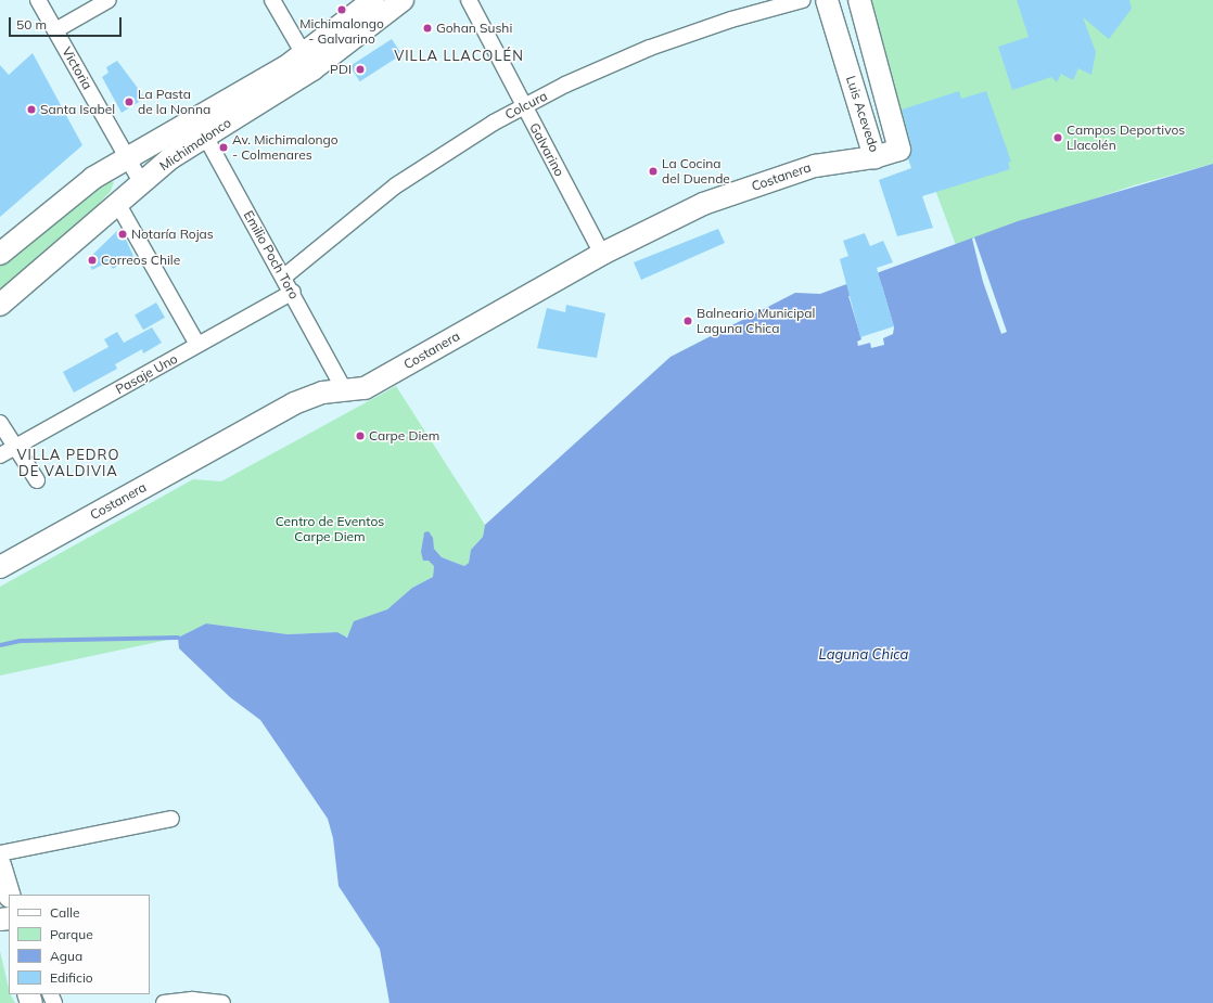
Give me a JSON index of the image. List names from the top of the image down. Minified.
{"streets":{"street":["Victoria","Colcura","Luis Acevedo","Michimalonco","Galvarino","Costanera","Emilio Poch Toro","Pasaje Uno"]},"crossings":[["Victoria","Michimalonco"],["Colcura","Galvarino"],["Colcura","Emilio Poch Toro"],["Luis Acevedo","Costanera"],["Michimalonco","Emilio Poch Toro"],["Galvarino","Costanera"],["Costanera","Emilio Poch Toro"],["Emilio Poch Toro","Pasaje Uno"]],"districts":["VILLA LLACOLÉN","VILLA PEDRO DE VALDIVIA"],"water":["Laguna Chica"],"parks":["Centro de Eventos Carpe Diem"],"places":["Michimalongo - Galvarino","Gohan Sushi","PDI","La Pasta de la Nonna","Santa Isabel","Campos Deportivos Llacolén","Av. Michimalongo - Colmenares","La Cocina del Duende","Notaría Rojas","Correos Chile","Balneario Municipal Laguna Chica","Carpe Diem"],"legend":["Calle","Parque","Agua","Edificio"],"scale_bar":"50 m"}
